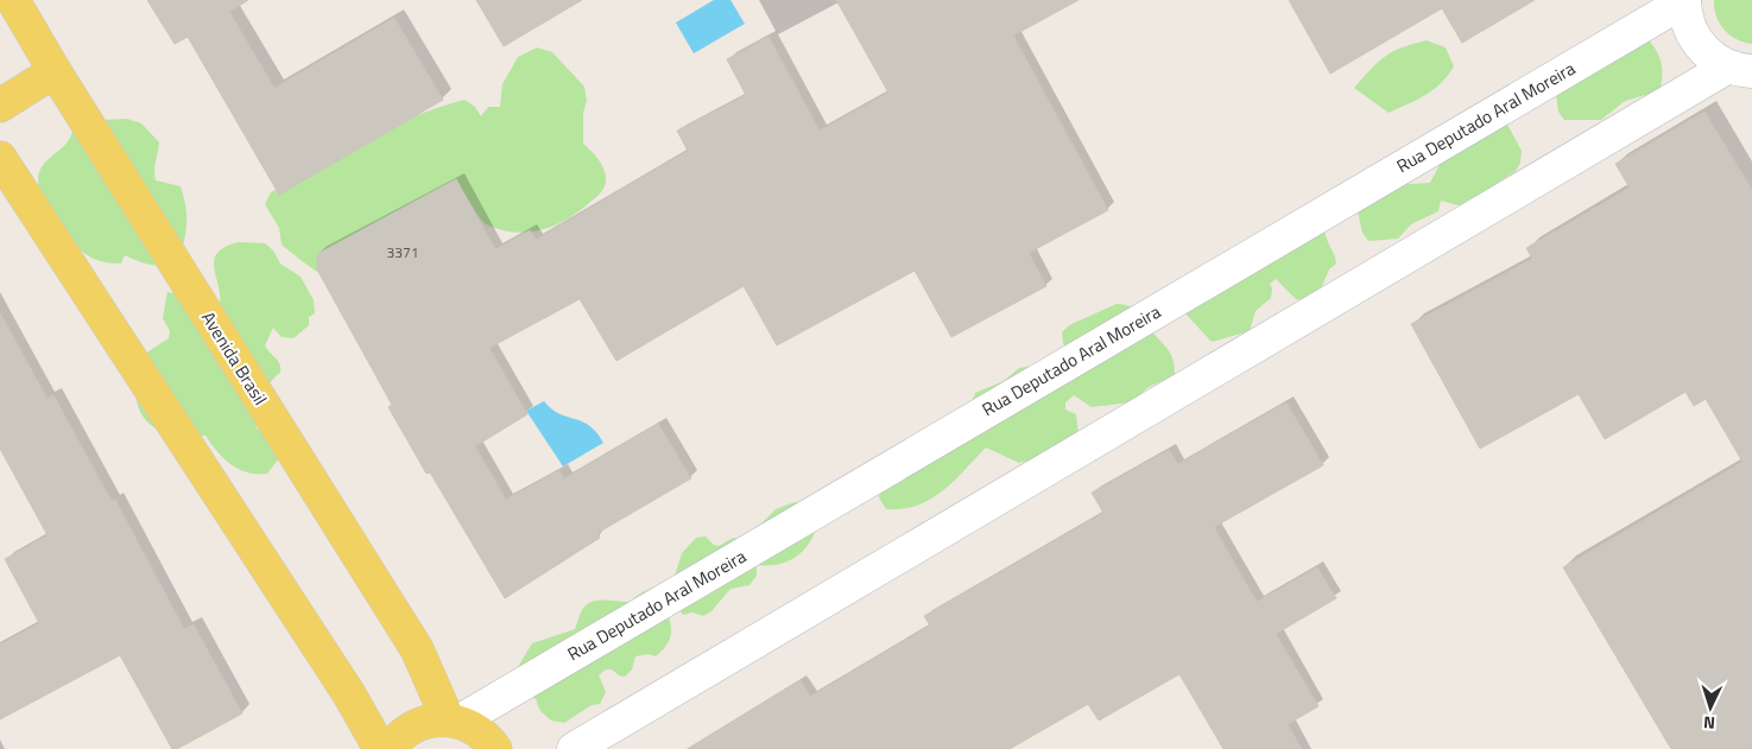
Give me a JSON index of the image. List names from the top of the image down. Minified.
{"streets":{"main road":["Rua Deputado Aral Moreira","Avenida Brasil"]},"crossings":[["Rua Deputado Aral Moreira","Avenida Brasil"]],"house_numbers":["3371"],"north":"bottom"}
